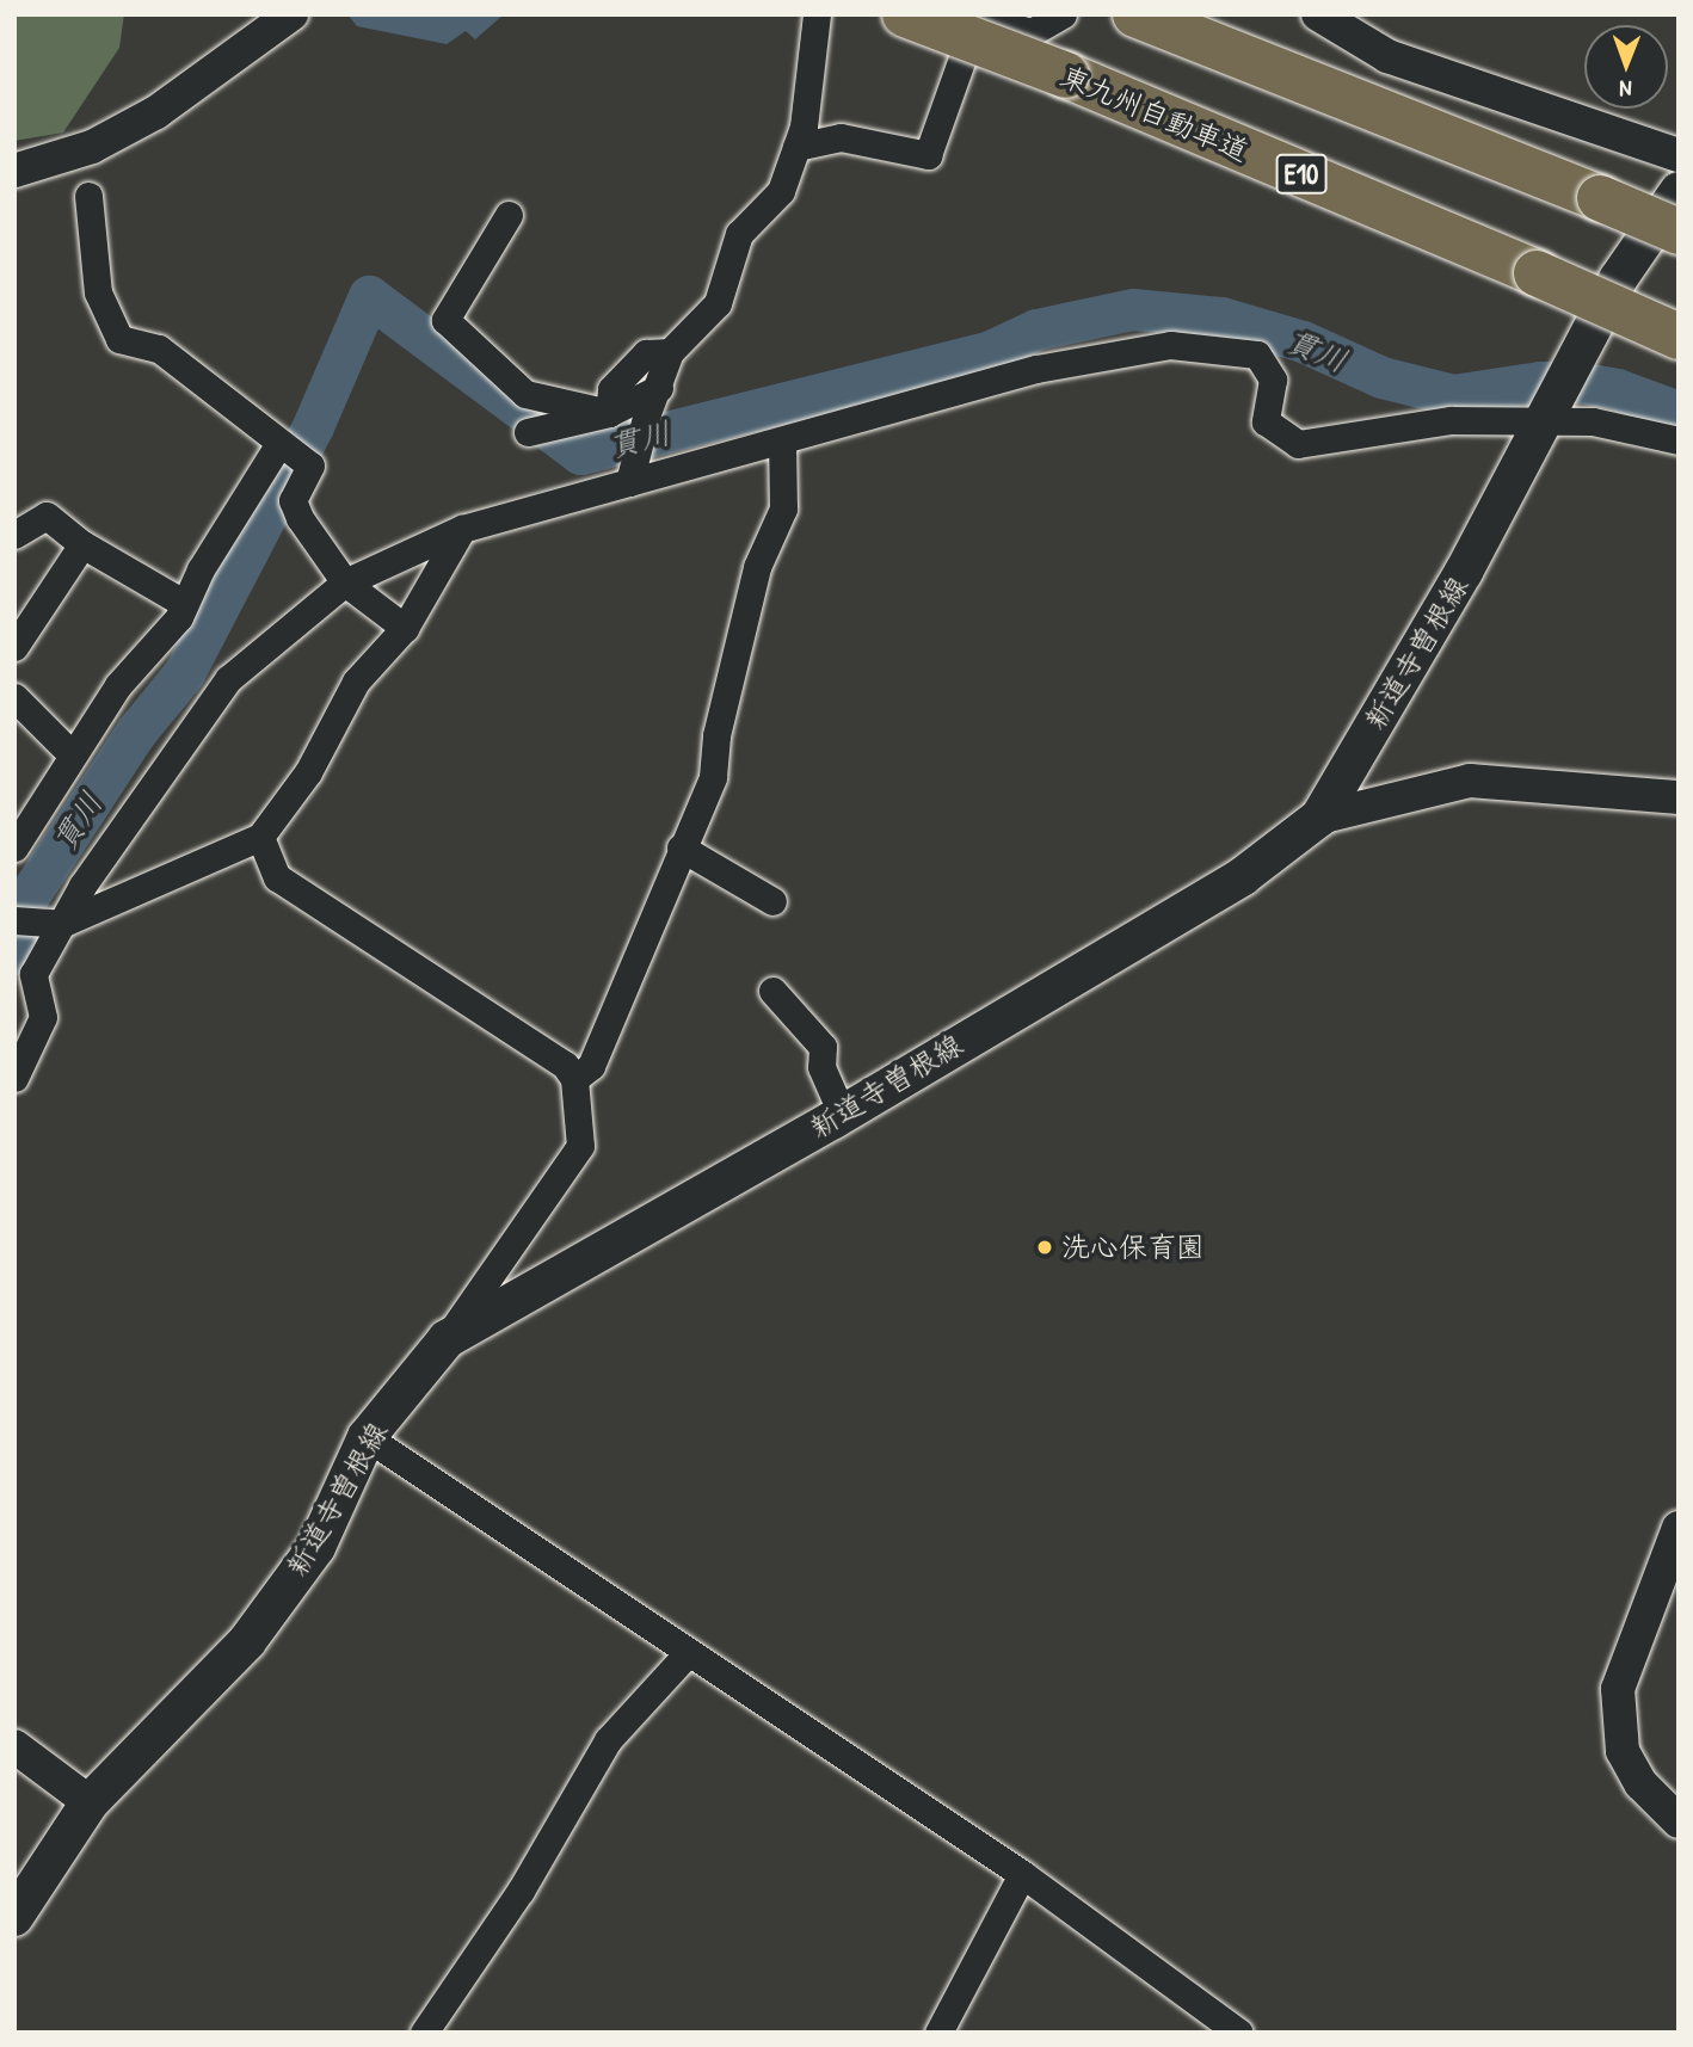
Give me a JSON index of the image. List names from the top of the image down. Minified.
{"streets":{"highway":["東九州自動車道","E10"],"main road":["新道寺曽根線"]},"water":["貫川"],"places":["洗心保育園"],"north":"bottom"}
